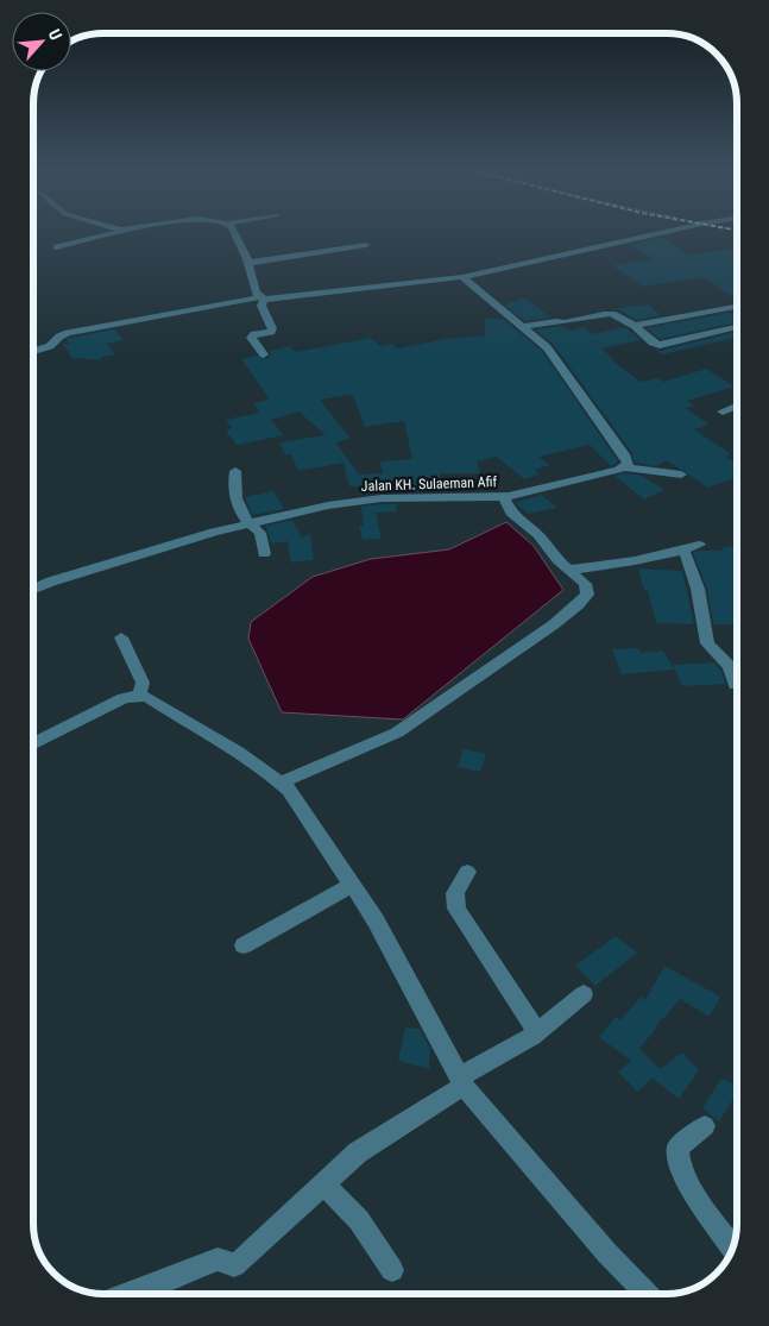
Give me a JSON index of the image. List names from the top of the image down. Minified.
{"streets":{"street":["Jalan KH. Sulaeman Afif"]},"north":"top right"}
